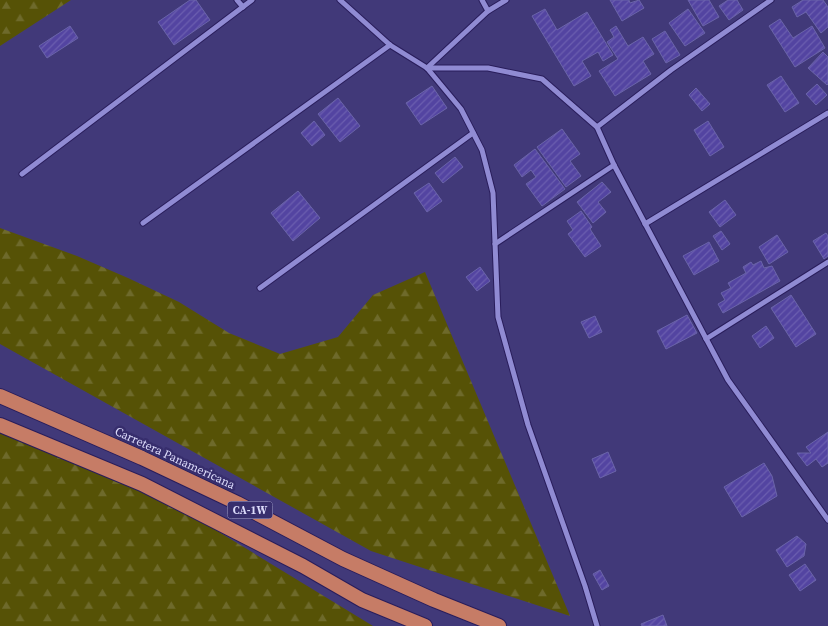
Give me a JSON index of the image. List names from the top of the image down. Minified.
{"streets":{"highway":["Carretera Panamericana","CA-1W"]}}
